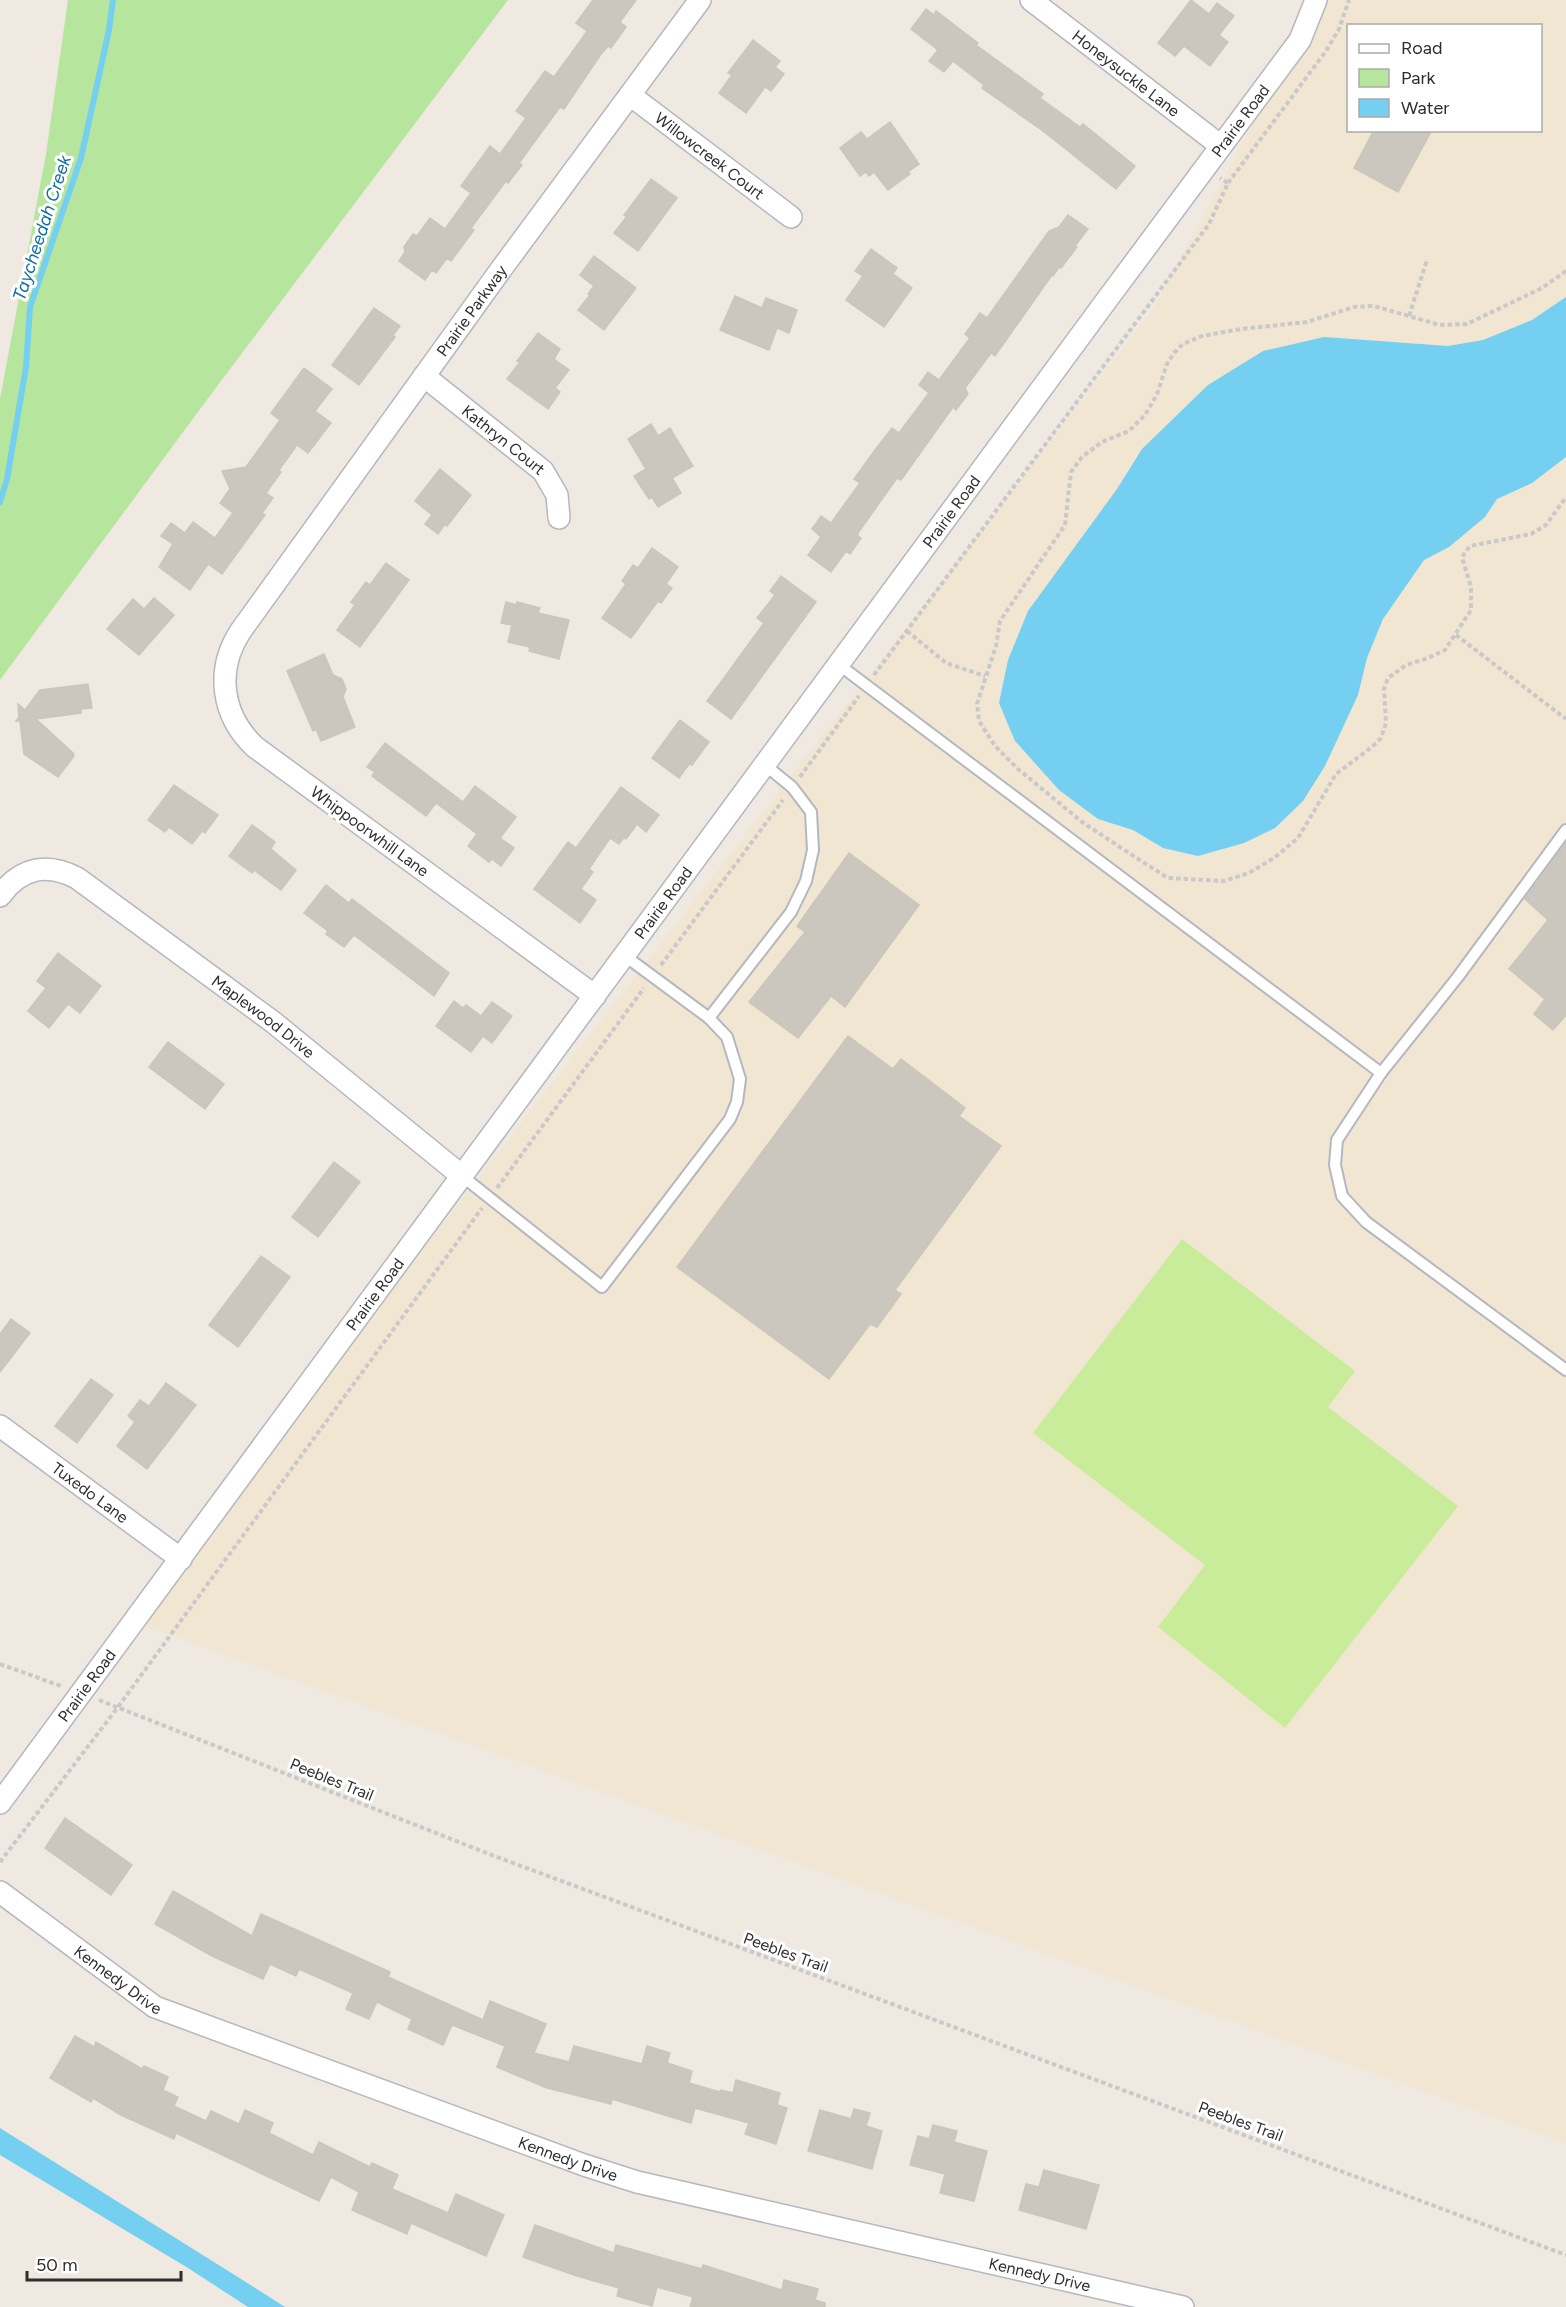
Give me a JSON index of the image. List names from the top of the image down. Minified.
{"streets":{"street":["Honeysuckle Lane","Prairie Road","Willowcreek Court","Prairie Parkway","Kathryn Court","Whippoorwhill Lane","Maplewood Drive","Tuxedo Lane","Kennedy Drive"],"path":["Peebles Trail"]},"crossings":[["Honeysuckle Lane","Prairie Road"],["Prairie Road","Whippoorwhill Lane"],["Prairie Road","Maplewood Drive"],["Prairie Road","Tuxedo Lane"],["Prairie Road","Peebles Trail"],["Willowcreek Court","Prairie Parkway"],["Prairie Parkway","Kathryn Court"],["Prairie Parkway","Whippoorwhill Lane"]],"water":["Taycheedah Creek"],"legend":["Road","Park","Water"],"scale_bar":"50 m"}
